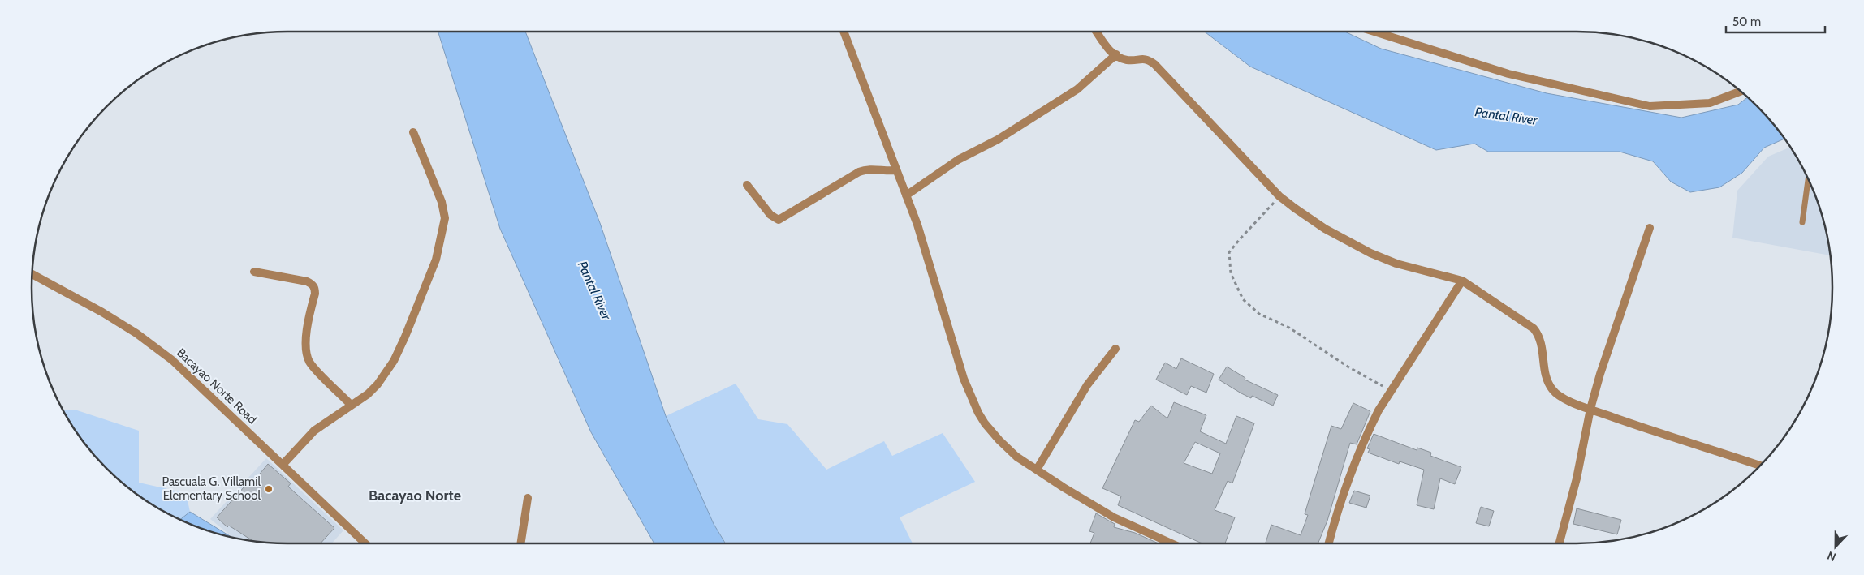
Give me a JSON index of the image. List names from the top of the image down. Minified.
{"streets":{"street":["Bacayao Norte Road"]},"districts":["Bacayao Norte"],"water":["Pantal River"],"places":["Pascuala G. Villamil Elementary School"],"scale_bar":"50 m","north":"bottom"}
